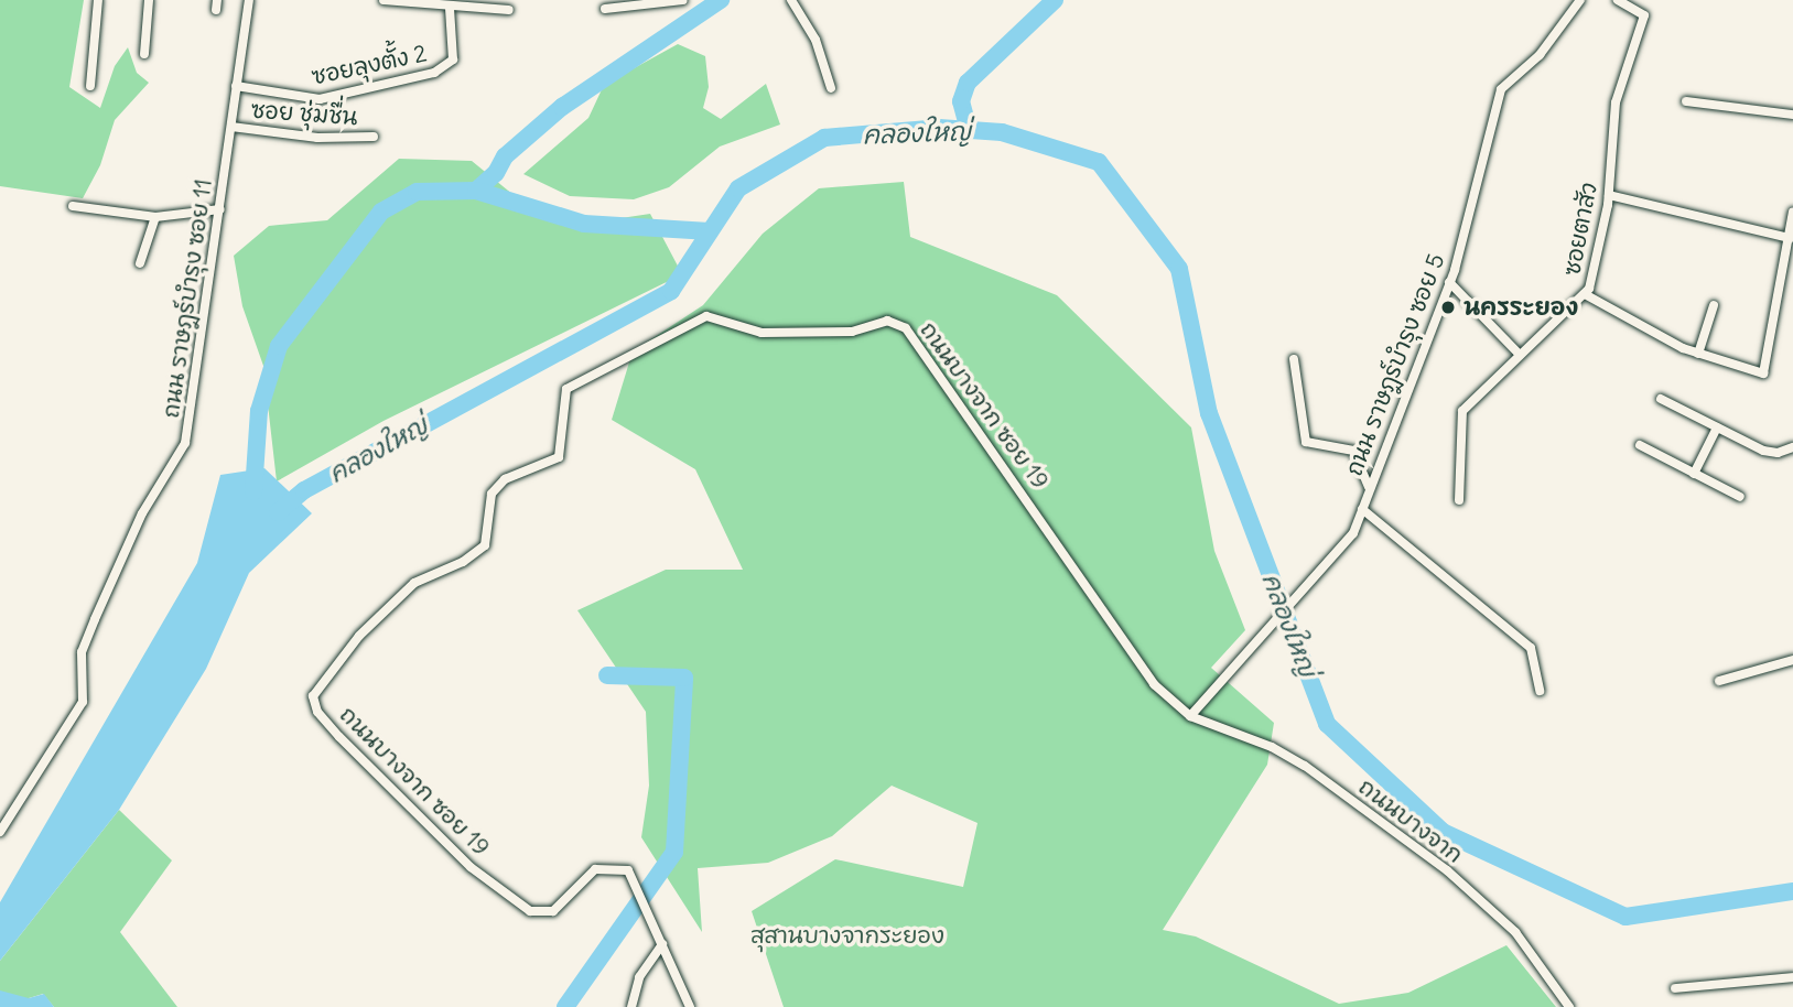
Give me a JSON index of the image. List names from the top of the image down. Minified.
{"streets":{"street":["ซอยลุงตั้ง 2","ซอย ชุ่มชื่น","ซอยตาสัว","ถนน ราษฎร์บำรุง ซอย 11","ถนน ราษฎร์บำรุง ซอย 5","ถนนบางจาก ซอย 19","ถนนบางจาก"]},"crossings":[["ซอยลุงตั้ง 2","ถนน ราษฎร์บำรุง ซอย 11"],["ซอย ชุ่มชื่น","ถนน ราษฎร์บำรุง ซอย 11"],["ถนน ราษฎร์บำรุง ซอย 5","ถนนบางจาก ซอย 19"],["ถนน ราษฎร์บำรุง ซอย 5","ถนนบางจาก"],["ถนนบางจาก ซอย 19","ถนนบางจาก"]],"water":["คลองใหญ่"],"parks":["สุสานบางจากระยอง"],"places":["นครระยอง"]}
